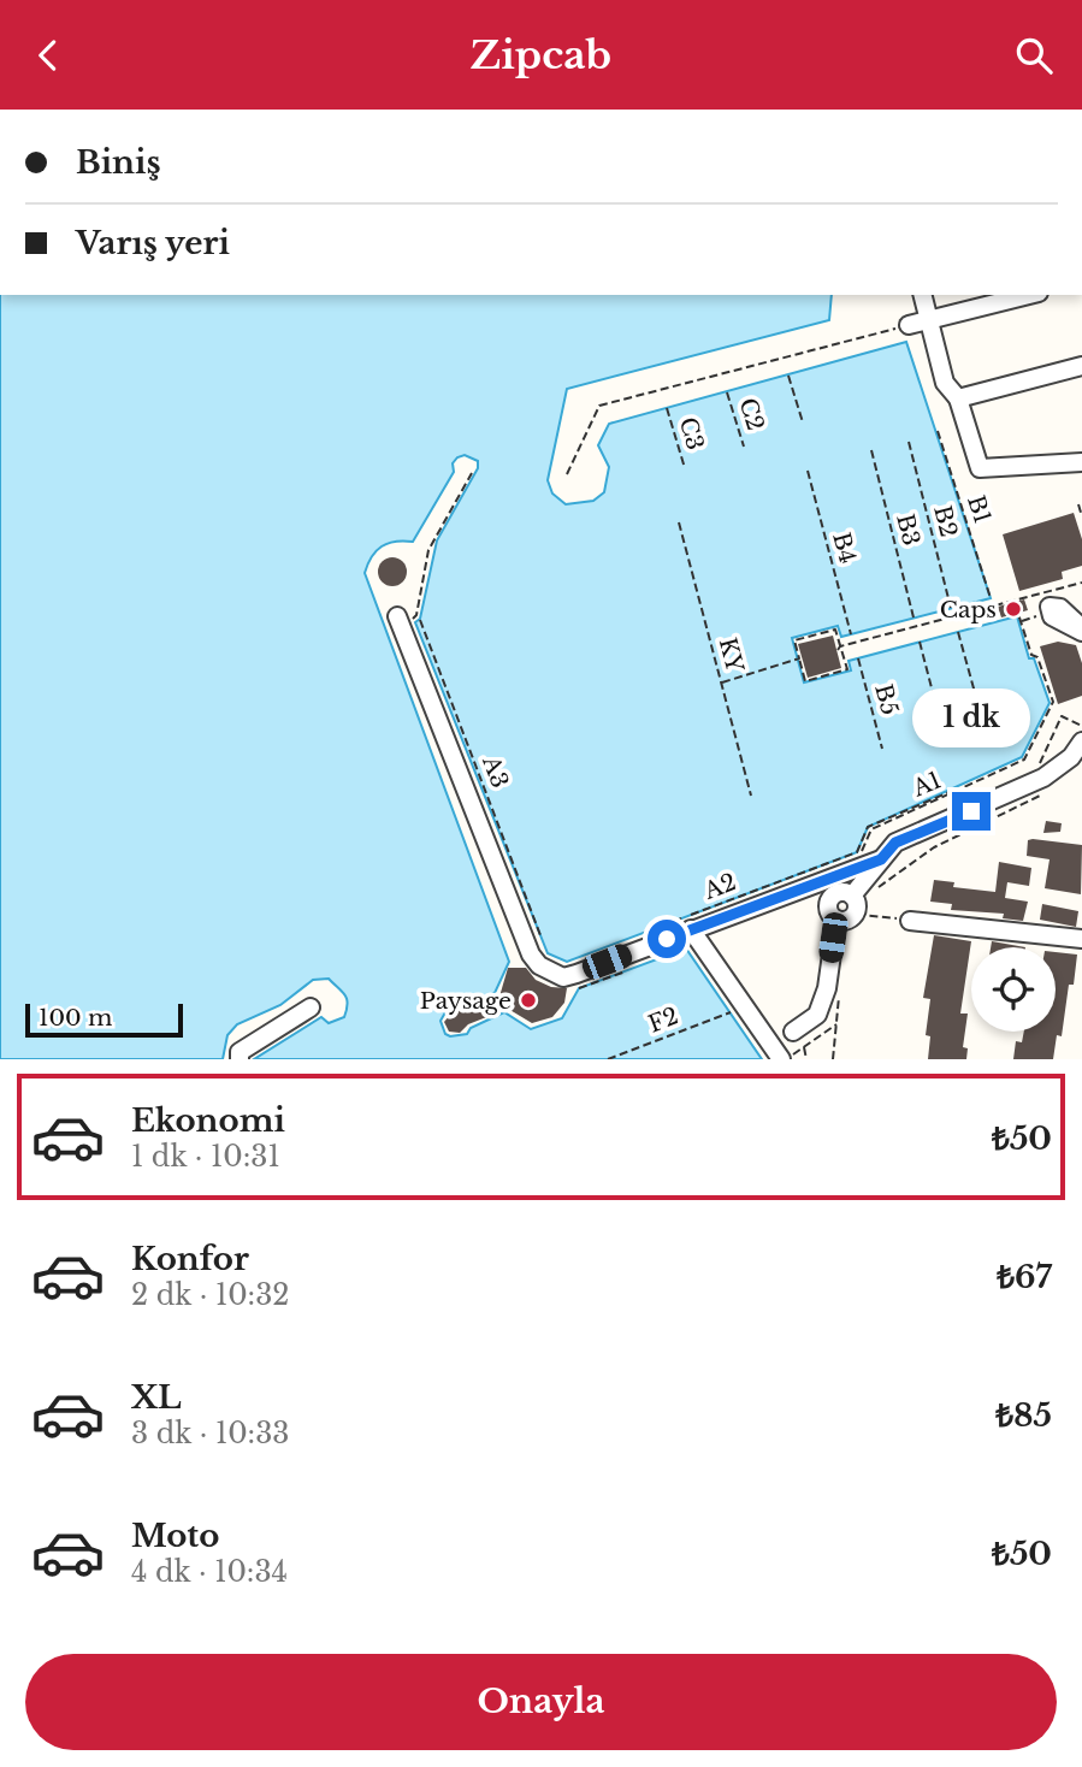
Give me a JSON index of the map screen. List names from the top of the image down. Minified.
{"streets":{"path":["C2","C3","B1","B2","B3","B4","KY","B5","A3","A1","A2","F2"]},"crossings":[["A1","A2"]],"places":["Caps","Paysage"],"scale_bar":"100 m","page":{"header":"Zipcab","banner":["Biniş","Varış yeri"],"bubble":"1 dk","scale":"100 m","list":[{"name":"Ekonomi","note":"1 dk · 10:31","value":"₺50"},{"name":"Konfor","note":"2 dk · 10:32","value":"₺67"},{"name":"XL","note":"3 dk · 10:33","value":"₺85"},{"name":"Moto","note":"4 dk · 10:34","value":"₺50"}],"buttons":"Onayla"}}
